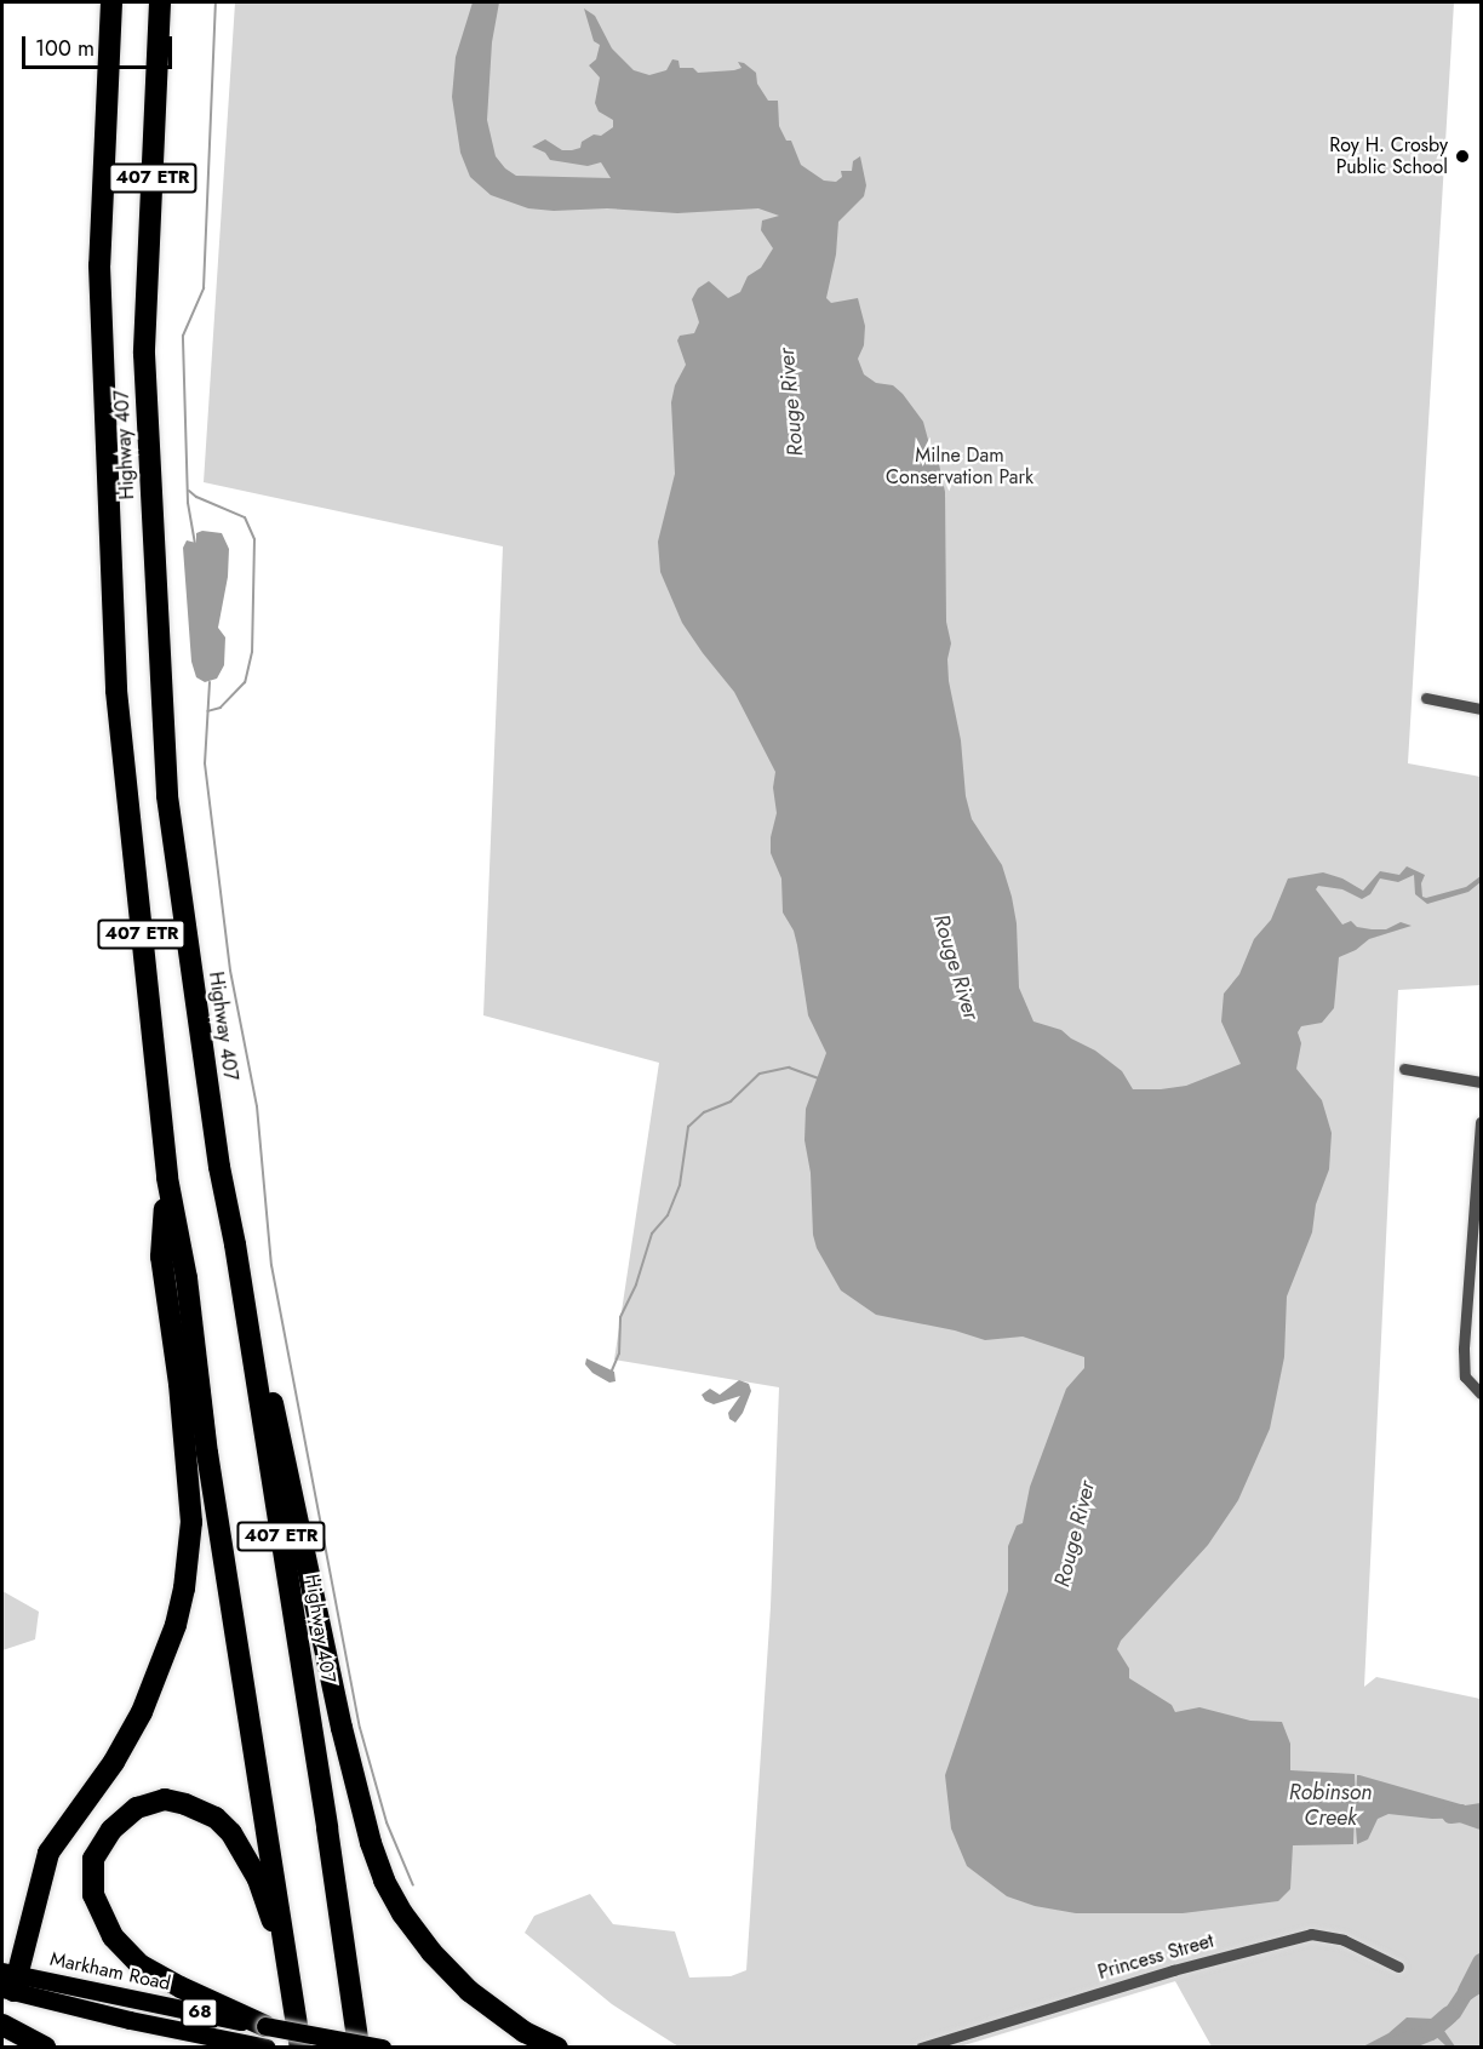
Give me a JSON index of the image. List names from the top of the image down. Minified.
{"streets":{"highway":["407 ETR","Highway 407"],"main road":["Markham Road","68"],"street":["Princess Street"]},"water":["Rouge River","Robinson Creek"],"parks":["Milne Dam Conservation Park"],"places":["Roy H. Crosby Public School"],"scale_bar":"100 m"}
